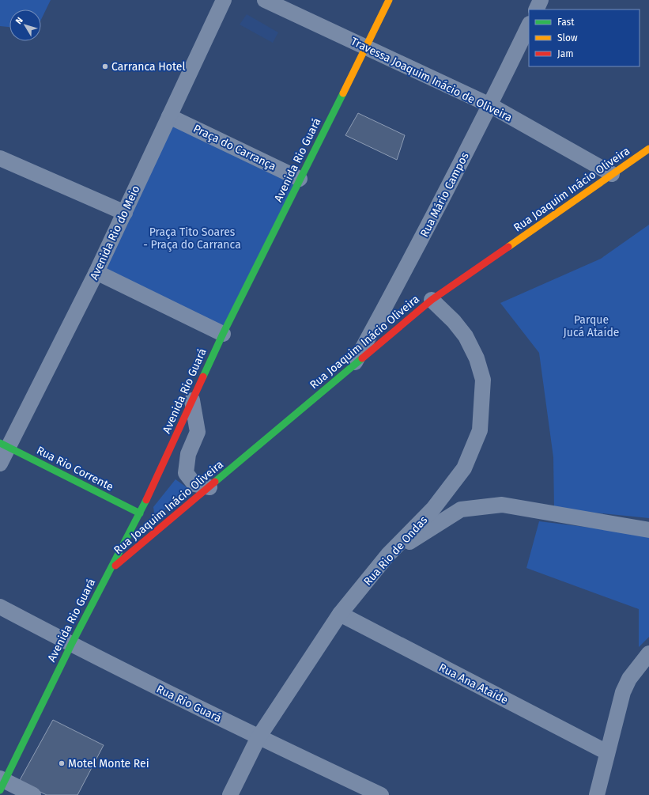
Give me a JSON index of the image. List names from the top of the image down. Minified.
{"streets":{"street":["Travessa Joaquim Inácio de Oliveira","Praça do Carrança","Avenida Rio Guará","Rua Joaquim Inácio Oliveira","Rua Mário Campos","Avenida Rio do Meio","Rua Rio Corrente","Rua Rio de Ondas","Rua Ana Ataíde","Rua Rio Guará"]},"crossings":[["Travessa Joaquim Inácio de Oliveira","Avenida Rio Guará"],["Travessa Joaquim Inácio de Oliveira","Rua Joaquim Inácio Oliveira"],["Travessa Joaquim Inácio de Oliveira","Rua Mário Campos"],["Praça do Carrança","Avenida Rio Guará"],["Praça do Carrança","Avenida Rio do Meio"],["Avenida Rio Guará","Rua Joaquim Inácio Oliveira"],["Avenida Rio Guará","Rua Rio Corrente"],["Avenida Rio Guará","Rua Rio Guará"],["Rua Joaquim Inácio Oliveira","Rua Mário Campos"],["Rua Joaquim Inácio Oliveira","Rua Rio de Ondas"],["Avenida Rio do Meio","Rua Rio Corrente"],["Rua Rio de Ondas","Rua Ana Ataíde"],["Rua Rio de Ondas","Rua Rio Guará"]],"parks":["Praça Tito Soares - Praça do Carranca","Parque Jucá Ataíde"],"places":["Carranca Hotel","Motel Monte Rei"],"legend":["Fast","Slow","Jam"],"north":"top left"}
